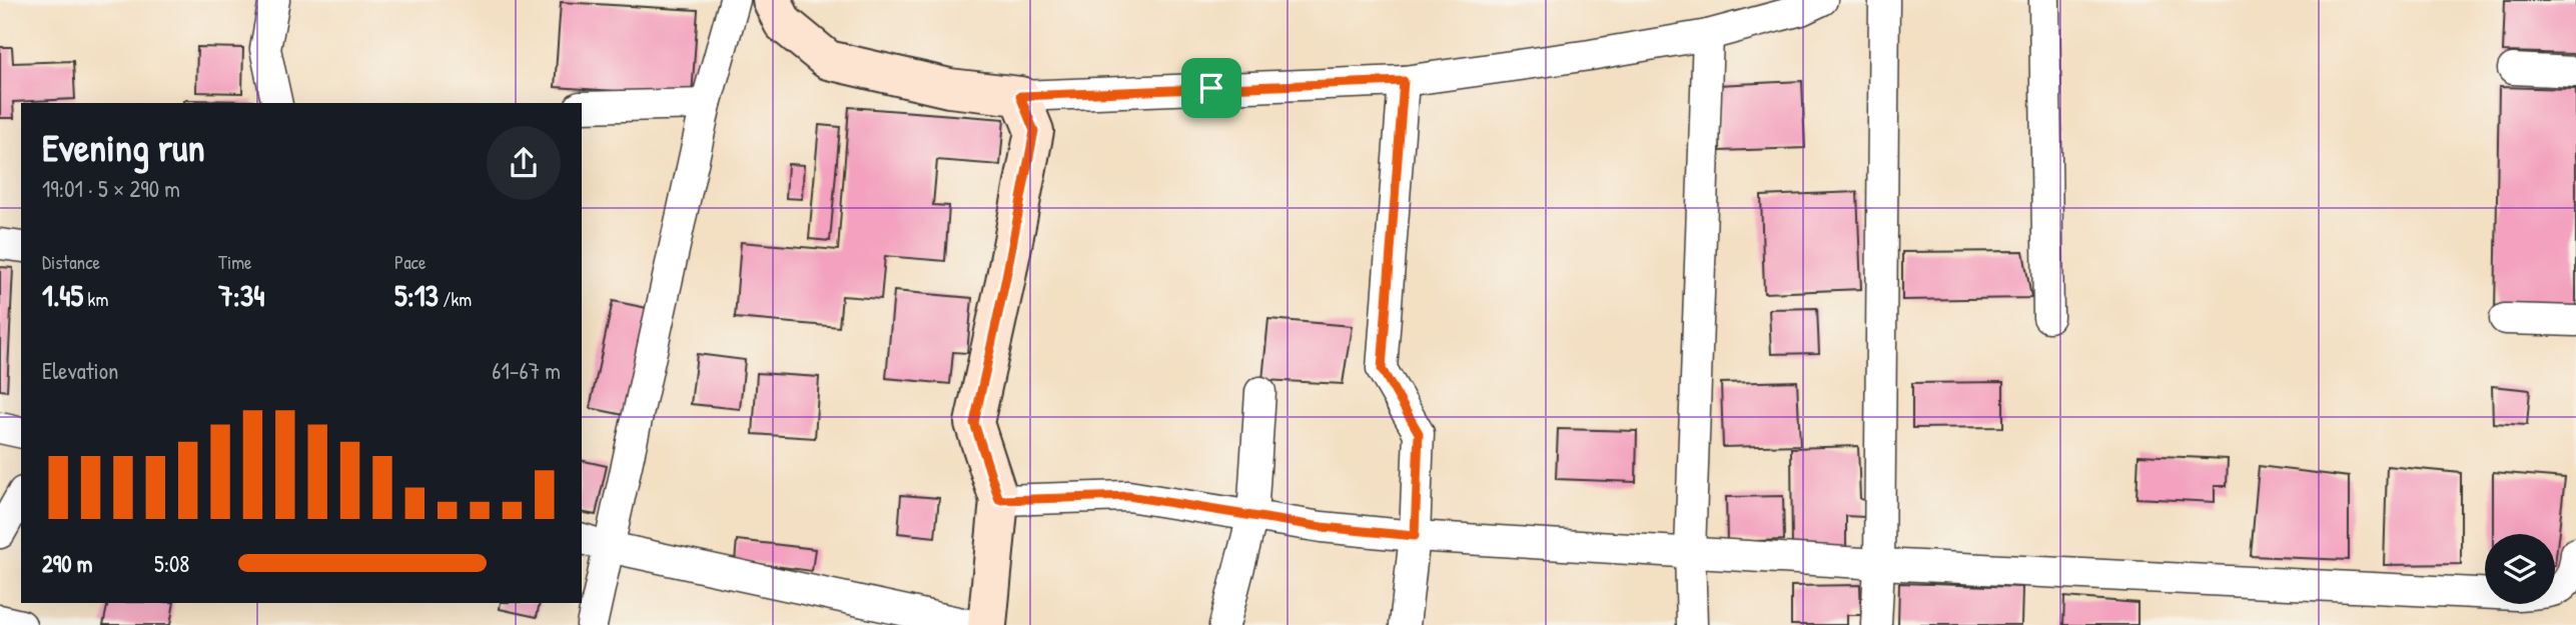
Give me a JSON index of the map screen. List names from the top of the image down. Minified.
{"page":{"heading":["Evening run","19:01 · 5 × 290 m"],"stats":[["Distance","1.45 km"],["Time","7:34"],["Pace","5:13 /km"]],"chart":["Elevation","61–67 m"],"list":[{"name":"290 m","note":"5:08"}]}}
